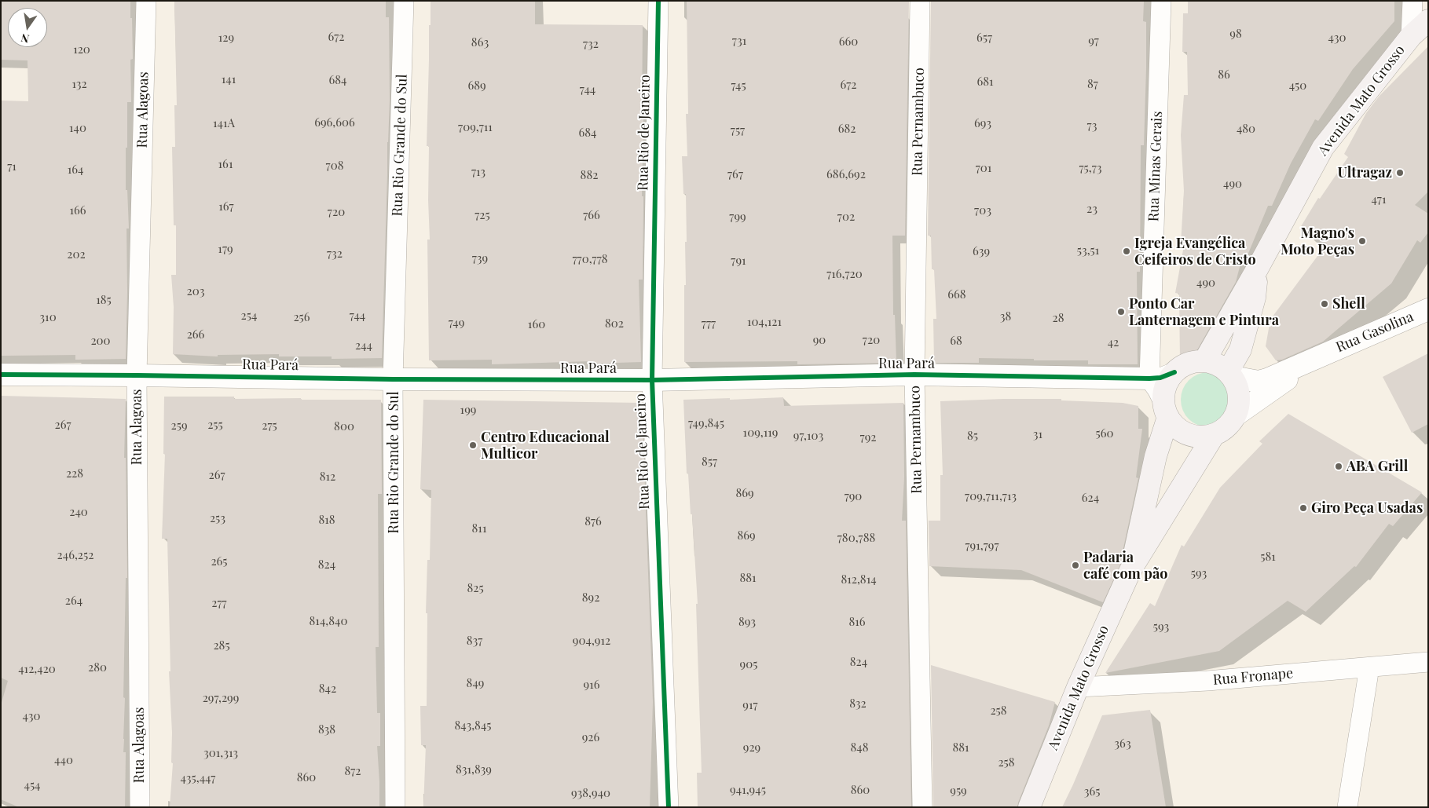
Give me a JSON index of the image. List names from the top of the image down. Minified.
{"streets":{"main road":["Avenida Mato Grosso"],"street":["Rua Alagoas","Rua Pernambuco","Rua Rio de Janeiro","Rua Rio Grande do Sul","Rua Minas Gerais","Rua Gasolina","Rua Pará","Rua Fronape"]},"crossings":[["Avenida Mato Grosso","Rua Pará"],["Avenida Mato Grosso","Rua Fronape"],["Rua Alagoas","Rua Pará"],["Rua Pernambuco","Rua Pará"],["Rua Rio de Janeiro","Rua Pará"],["Rua Rio Grande do Sul","Rua Pará"],["Rua Minas Gerais","Rua Pará"]],"places":["Ultragaz","Magno's Moto Peças","Igreja Evangélica Ceifeiros de Cristo","Shell","Ponto Car Lanternagem e Pintura","Centro Educacional Multicor","ABA Grill","Giro Peça Usadas","Padaria café com pão"],"house_numbers":["98","672","129","657","430","731","97","660","863","732","120","86","141","684","681","132","87","672","689","745","450","744","696,606","141A","693","73","709,711","140","682","480","757","684","161","708","71","701","75,73","164","713","767","686,692","882","490","471","167","23","166","703","720","725","766","799","702","179","53,51","639","732","202","739","770,778","791","716,720","490","203","668","185","254","744","38","310","256","28","104,121","749","802","777","160","266","90","720","200","68","42","244","199","749,845","267","255","259","275","800","109,119","560","31","97,103","85","792","857","228","267","812","869","790","709,711,713","624","240","253","818","876","811","869","780,788","791,797","246,252","581","265","824","593","881","812,814","825","892","264","277","814,840","893","816","593","837","904,912","285","824","905","280","412,420","849","916","842","297,299","832","917","258","430","843,845","838","926","363","929","848","881","301,313","440","258","831,839","872","860","435,447","454","941,945","860","959","365","938,940"],"north":"bottom"}
